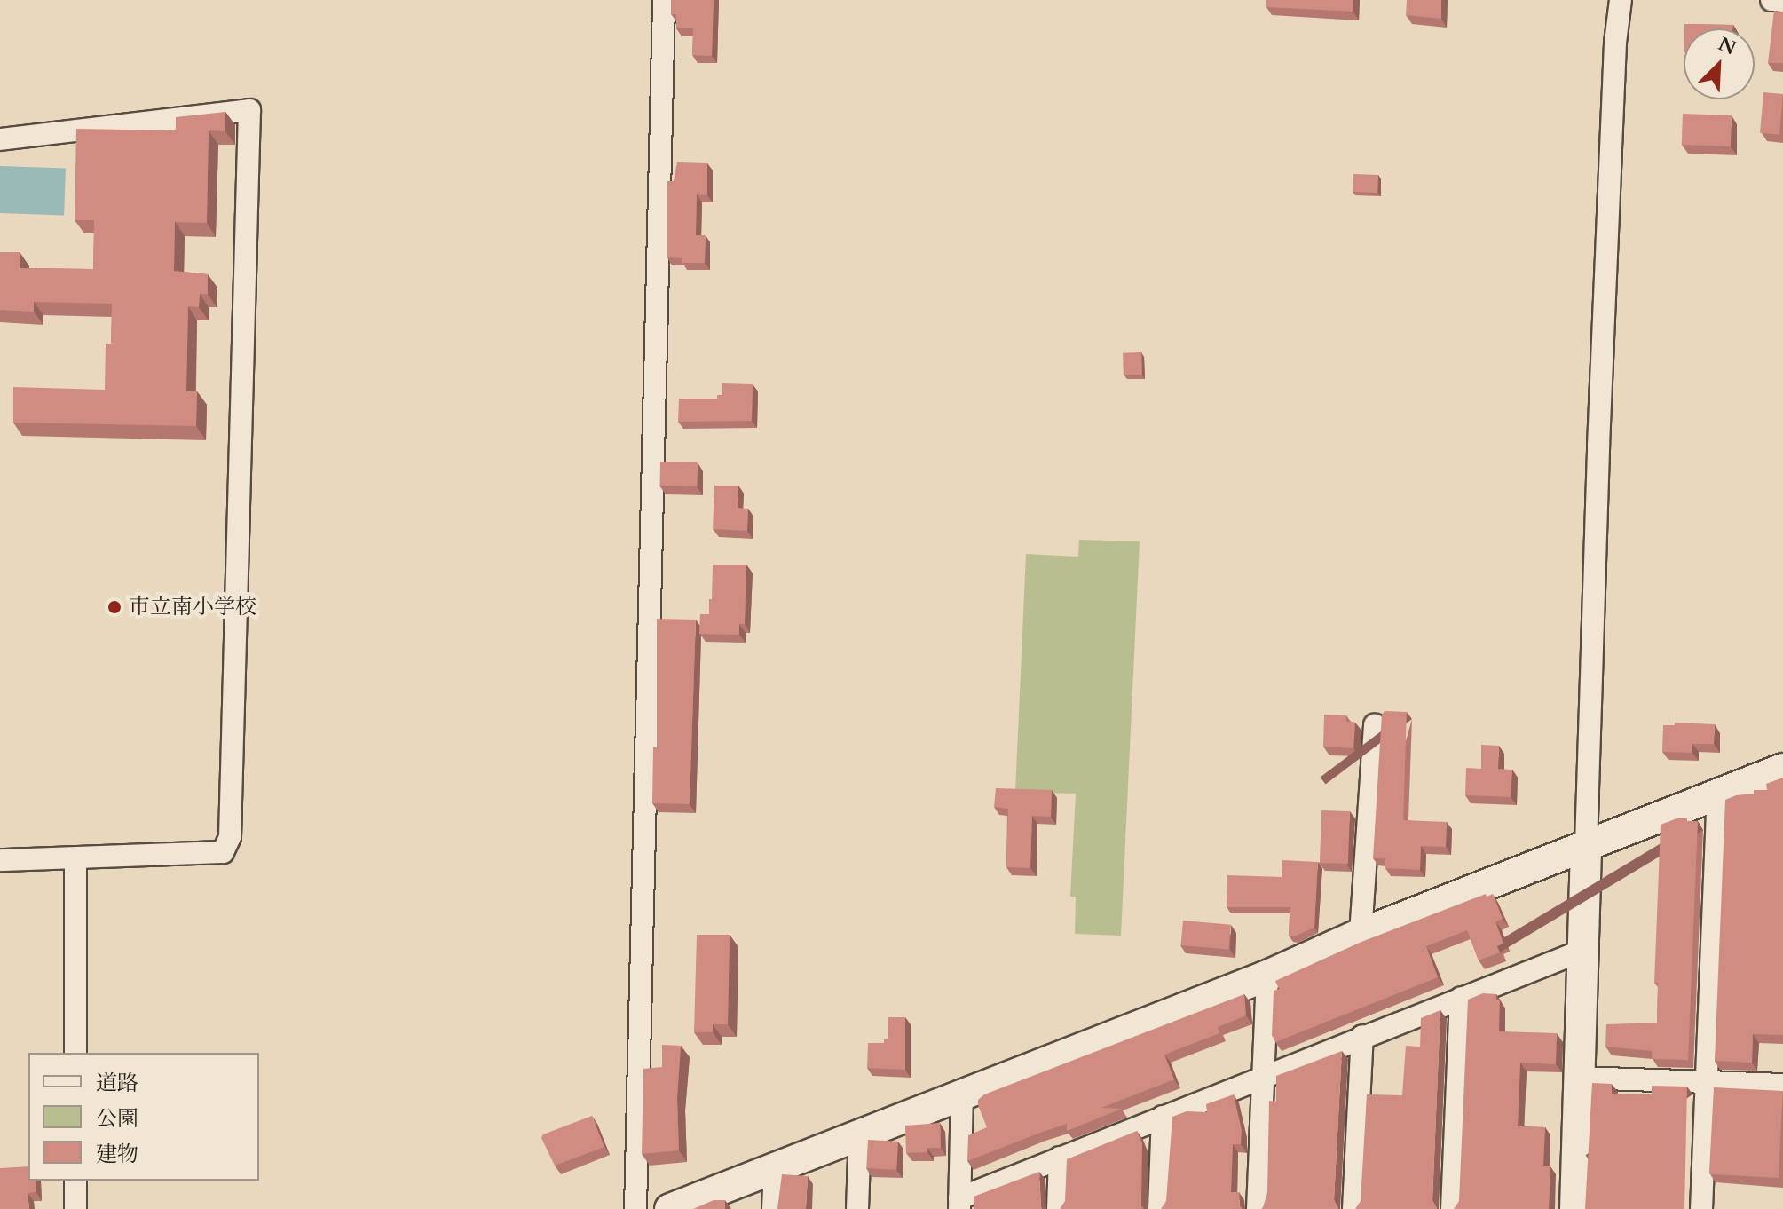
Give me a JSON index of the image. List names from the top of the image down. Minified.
{"places":["市立南小学校"],"legend":["道路","公園","建物"],"north":"top right"}
